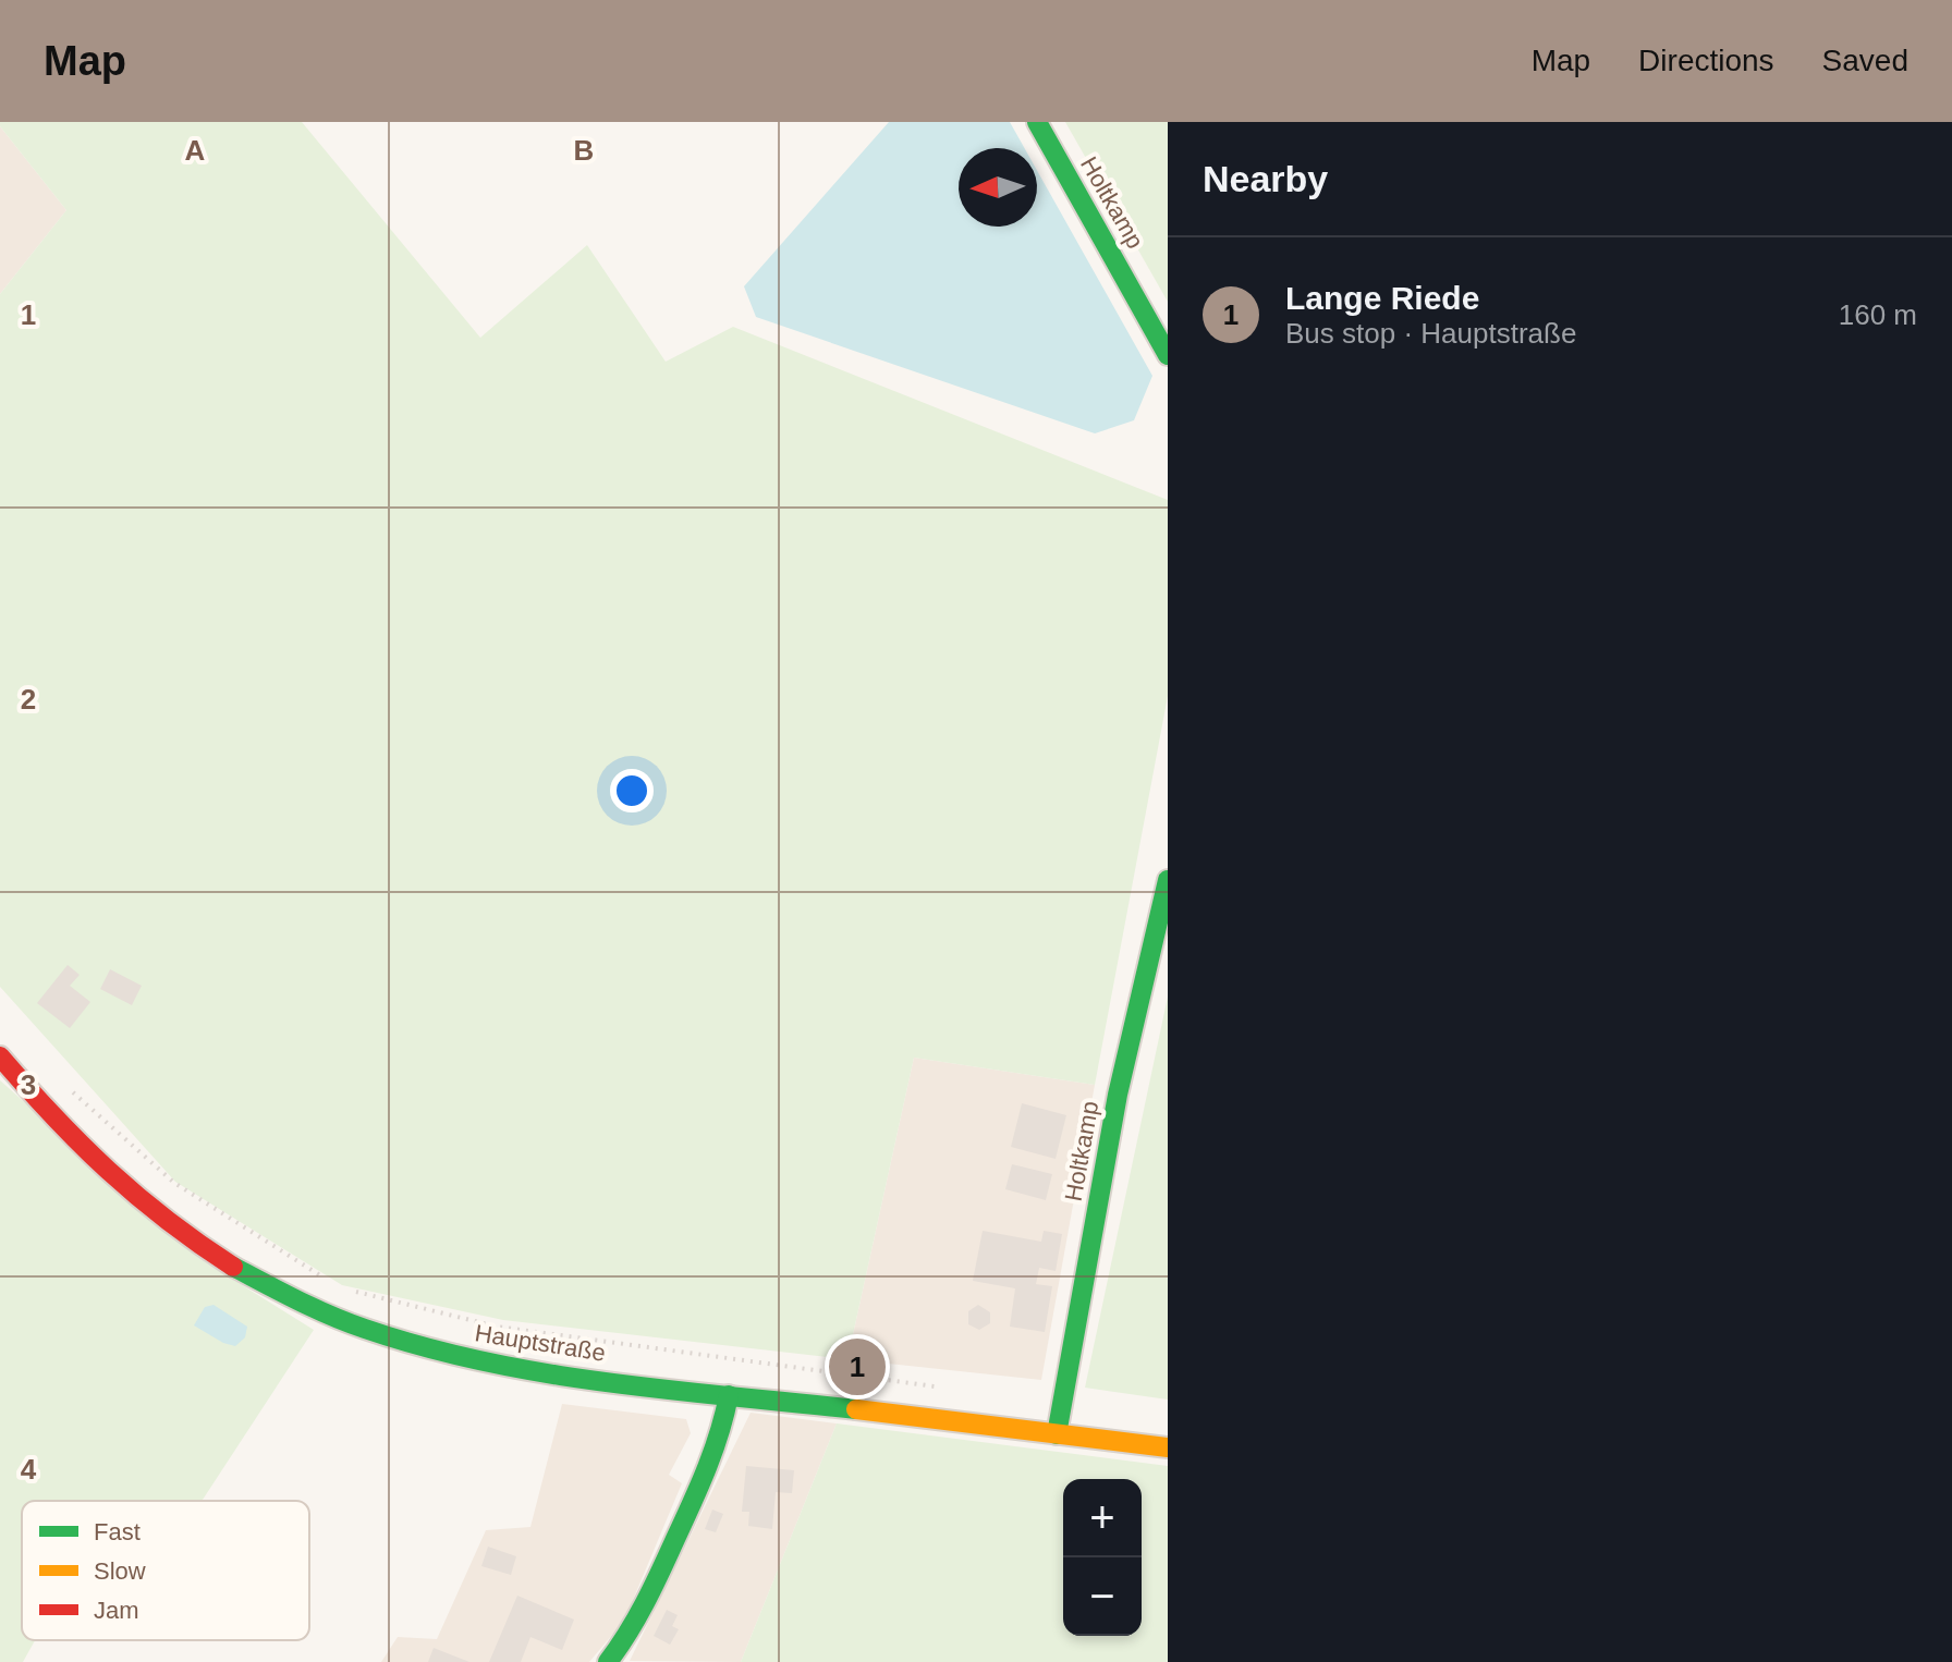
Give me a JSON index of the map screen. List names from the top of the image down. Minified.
{"streets":{"street":["Holtkamp","Hauptstraße"]},"crossings":[["Holtkamp","Hauptstraße"]],"legend":["Fast","Slow","Jam"],"north":"left","page":{"header":"Map","nav":["Map","Directions","Saved"],"heading":"Nearby","list":[{"mark":"1","name":"Lange Riede","note":"Bus stop · Hauptstraße","value":"160 m"}],"pins":"1","map_buttons":["+","−"]},"grid":{"columns":["A","B"],"rows":["1","2","3","4"]}}
